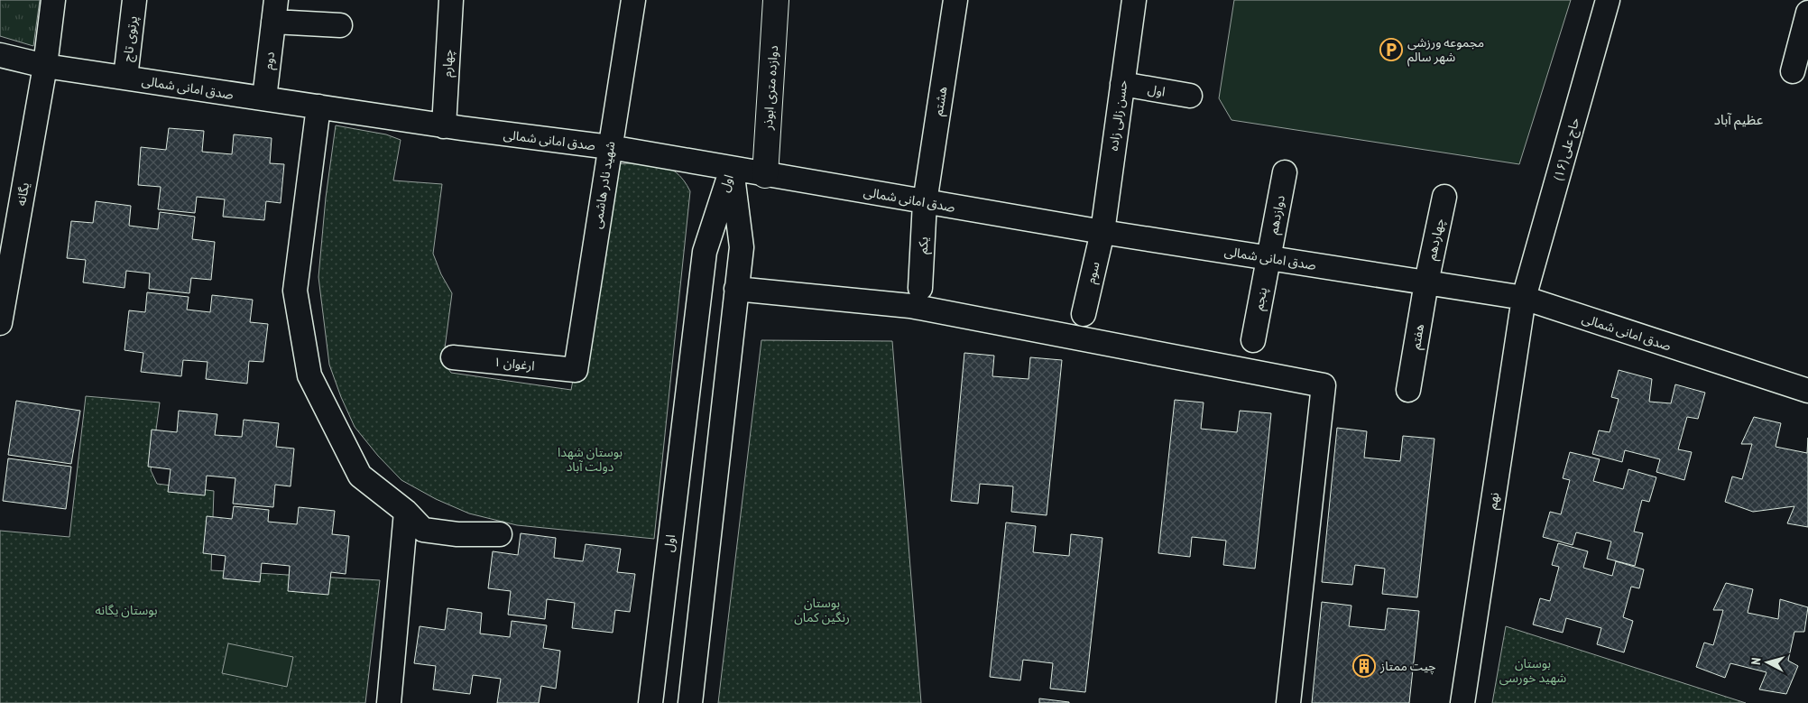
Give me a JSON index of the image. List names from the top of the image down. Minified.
{"streets":{"street":["پرتوی تاج","دوم","چهارم","صدق امانی شمالی","دوازده متری ابوذر","اول","هشتم","حسن زالی زاده","حاج علی (۱۶)","شهید نادر هاشمی","یگانه","دوازدهم","چهاردهم","یکم","سوم","پنجم","هفتم","ارغوان ۱","نهم"]},"crossings":[["پرتوی تاج","صدق امانی شمالی"],["دوم","صدق امانی شمالی"],["چهارم","صدق امانی شمالی"],["صدق امانی شمالی","دوازده متری ابوذر"],["صدق امانی شمالی","اول"],["صدق امانی شمالی","هشتم"],["صدق امانی شمالی","حسن زالی زاده"],["صدق امانی شمالی","حاج علی (۱۶)"],["صدق امانی شمالی","شهید نادر هاشمی"],["صدق امانی شمالی","یگانه"],["صدق امانی شمالی","دوازدهم"],["صدق امانی شمالی","چهاردهم"],["صدق امانی شمالی","یکم"],["صدق امانی شمالی","سوم"],["صدق امانی شمالی","پنجم"],["صدق امانی شمالی","هفتم"],["صدق امانی شمالی","نهم"],["اول","حسن زالی زاده"],["هشتم","یکم"],["حسن زالی زاده","سوم"],["حاج علی (۱۶)","نهم"],["شهید نادر هاشمی","ارغوان ۱"],["دوازدهم","پنجم"],["چهاردهم","هفتم"]],"districts":["عظیم آباد"],"parks":["بوستان شهدا دولت آباد","بوستان رنگین کمان","بوستان یگانه","بوستان شهید خورسی"],"places":{"parking":["مجموعه ورزشی شهر سالم"],"building":["چیت ممتاز"]},"north":"left"}
